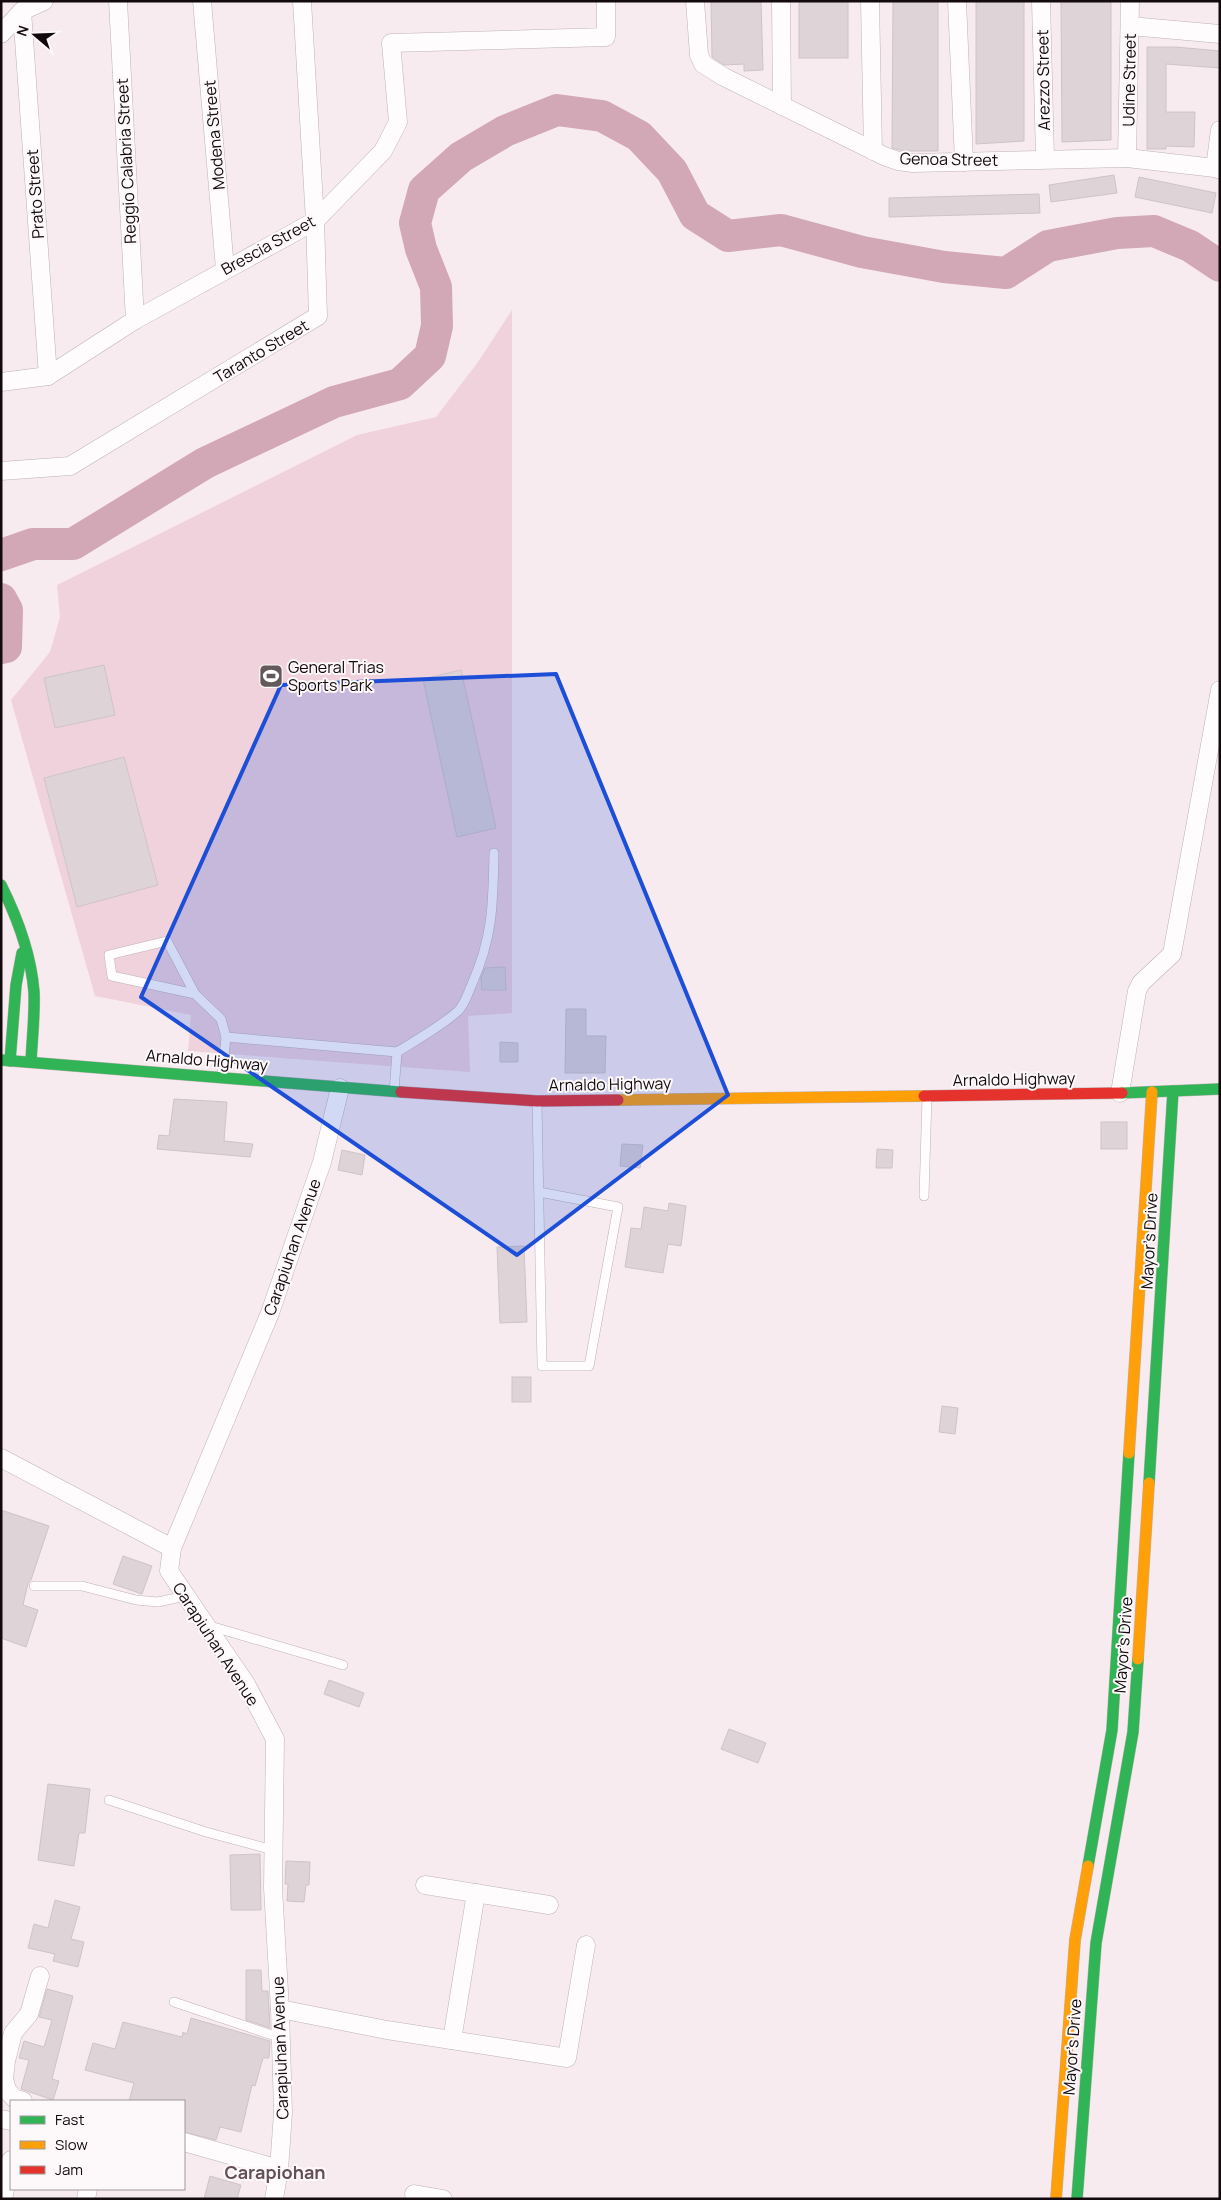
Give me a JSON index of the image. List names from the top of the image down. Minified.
{"streets":{"street":["Arezzo Street","Udine Street","Modena Street","Genoa Street","Reggio Calabria Street","Prato Street","Brescia Street","Taranto Street","Arnaldo Highway","Mayor's Drive","Carapiuhan Avenue"]},"crossings":[["Arezzo Street","Genoa Street"],["Udine Street","Genoa Street"],["Modena Street","Brescia Street"],["Reggio Calabria Street","Brescia Street"],["Prato Street","Brescia Street"],["Brescia Street","Taranto Street"],["Arnaldo Highway","Mayor's Drive"],["Arnaldo Highway","Carapiuhan Avenue"]],"districts":["Carapiohan"],"places":{"sports":["General Trias Sports Park"]},"legend":["Fast","Slow","Jam"],"north":"left"}
